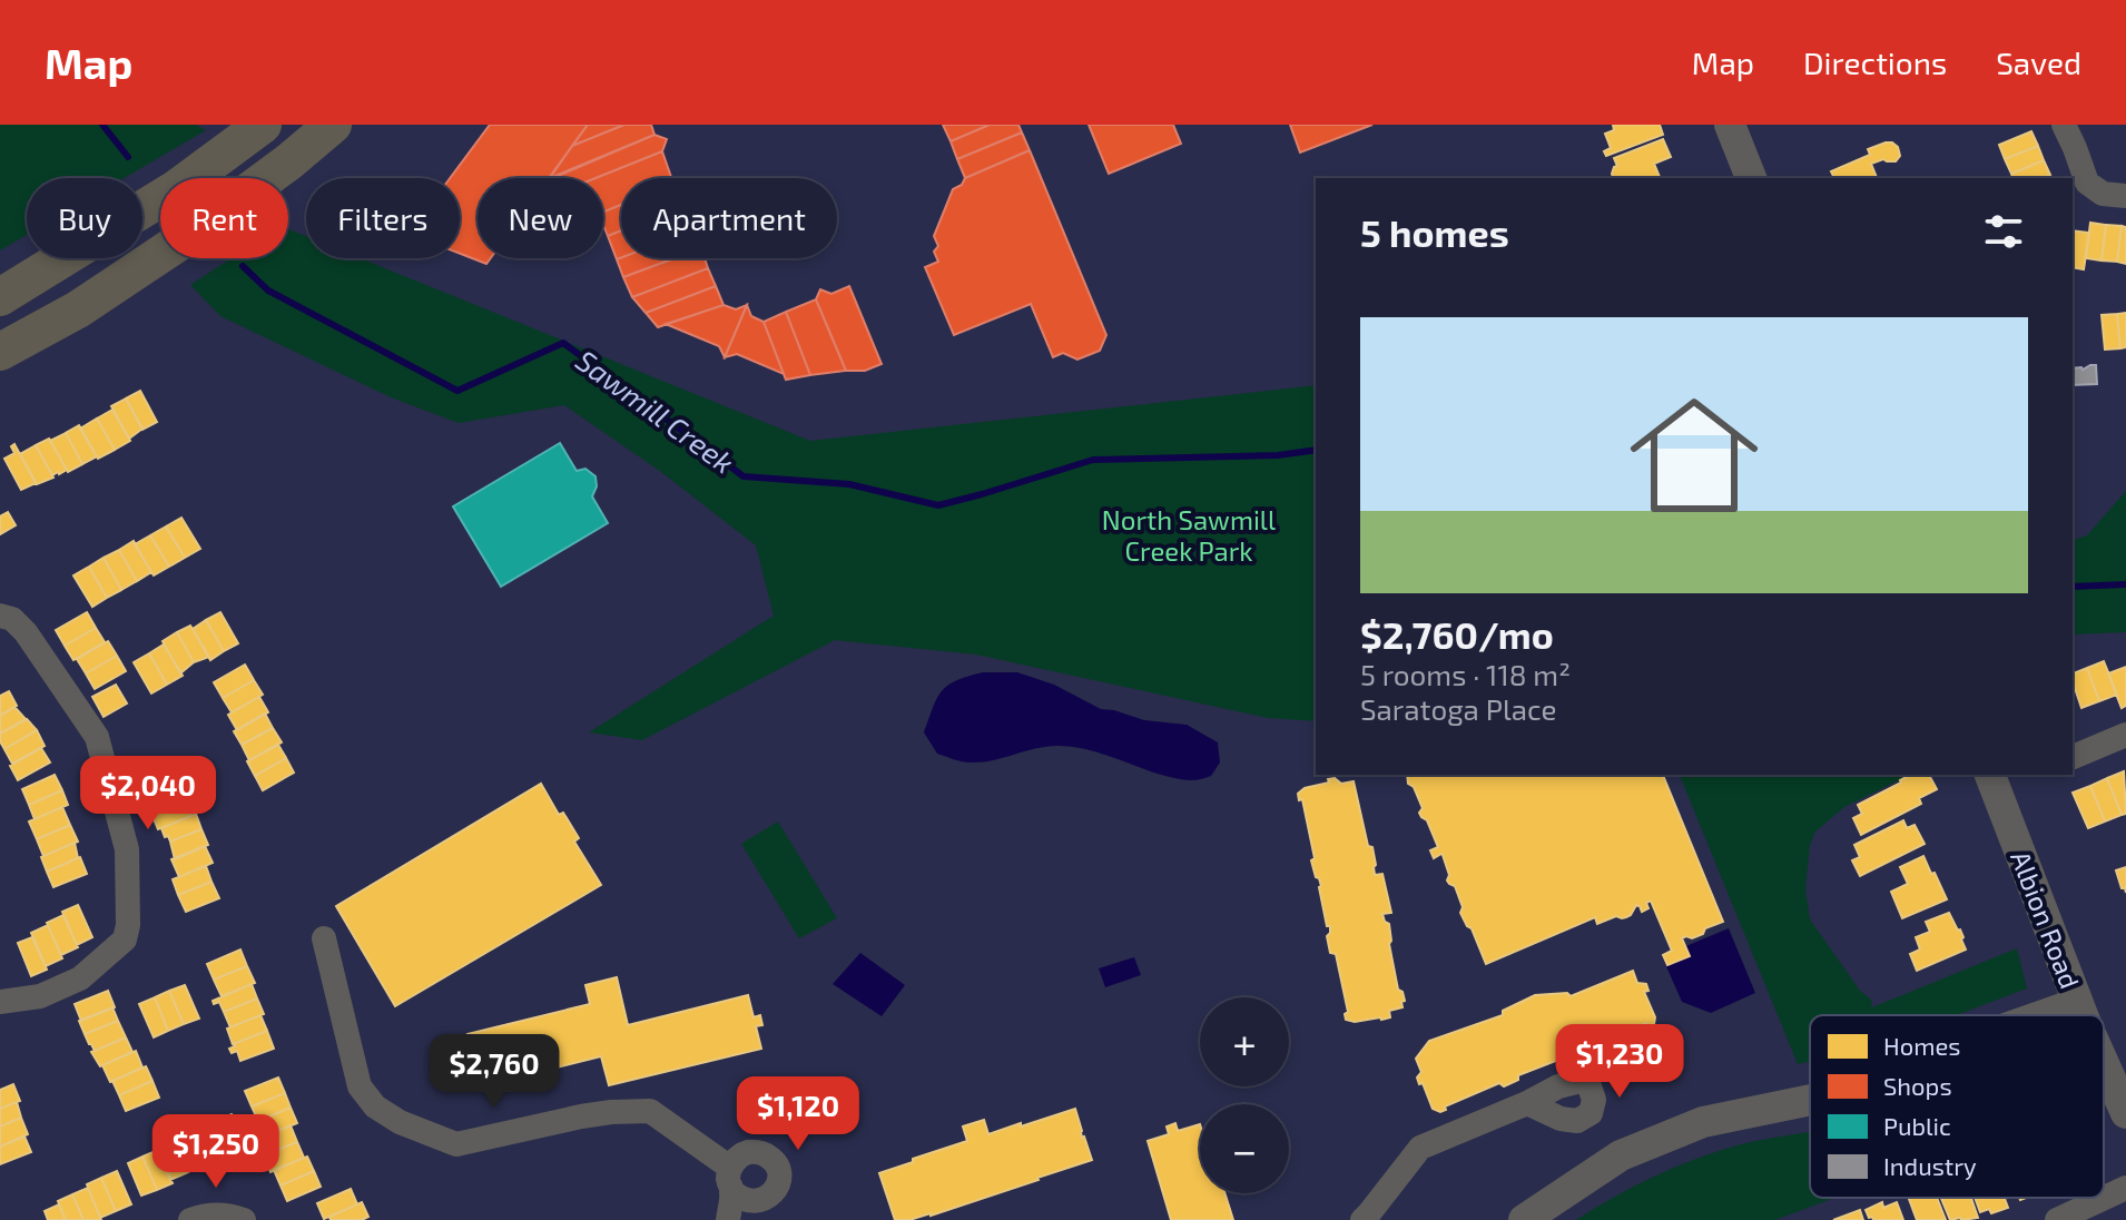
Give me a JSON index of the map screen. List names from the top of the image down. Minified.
{"streets":{"street":["Albion Road"]},"water":["Sawmill Creek"],"parks":["North Sawmill Creek Park"],"legend":["Homes","Shops","Public","Industry"],"page":{"header":"Map","nav":["Map","Directions","Saved"],"chip":["Buy","Rent","Filters","New","Apartment"],"heading":"5 homes","list":[{"name":"$2,760/mo","note":"5 rooms · 118 m² · Saratoga Place"}],"price":["$2,040","$1,230","$2,760","$1,120","$1,250"],"map_buttons":["+","−"]}}
